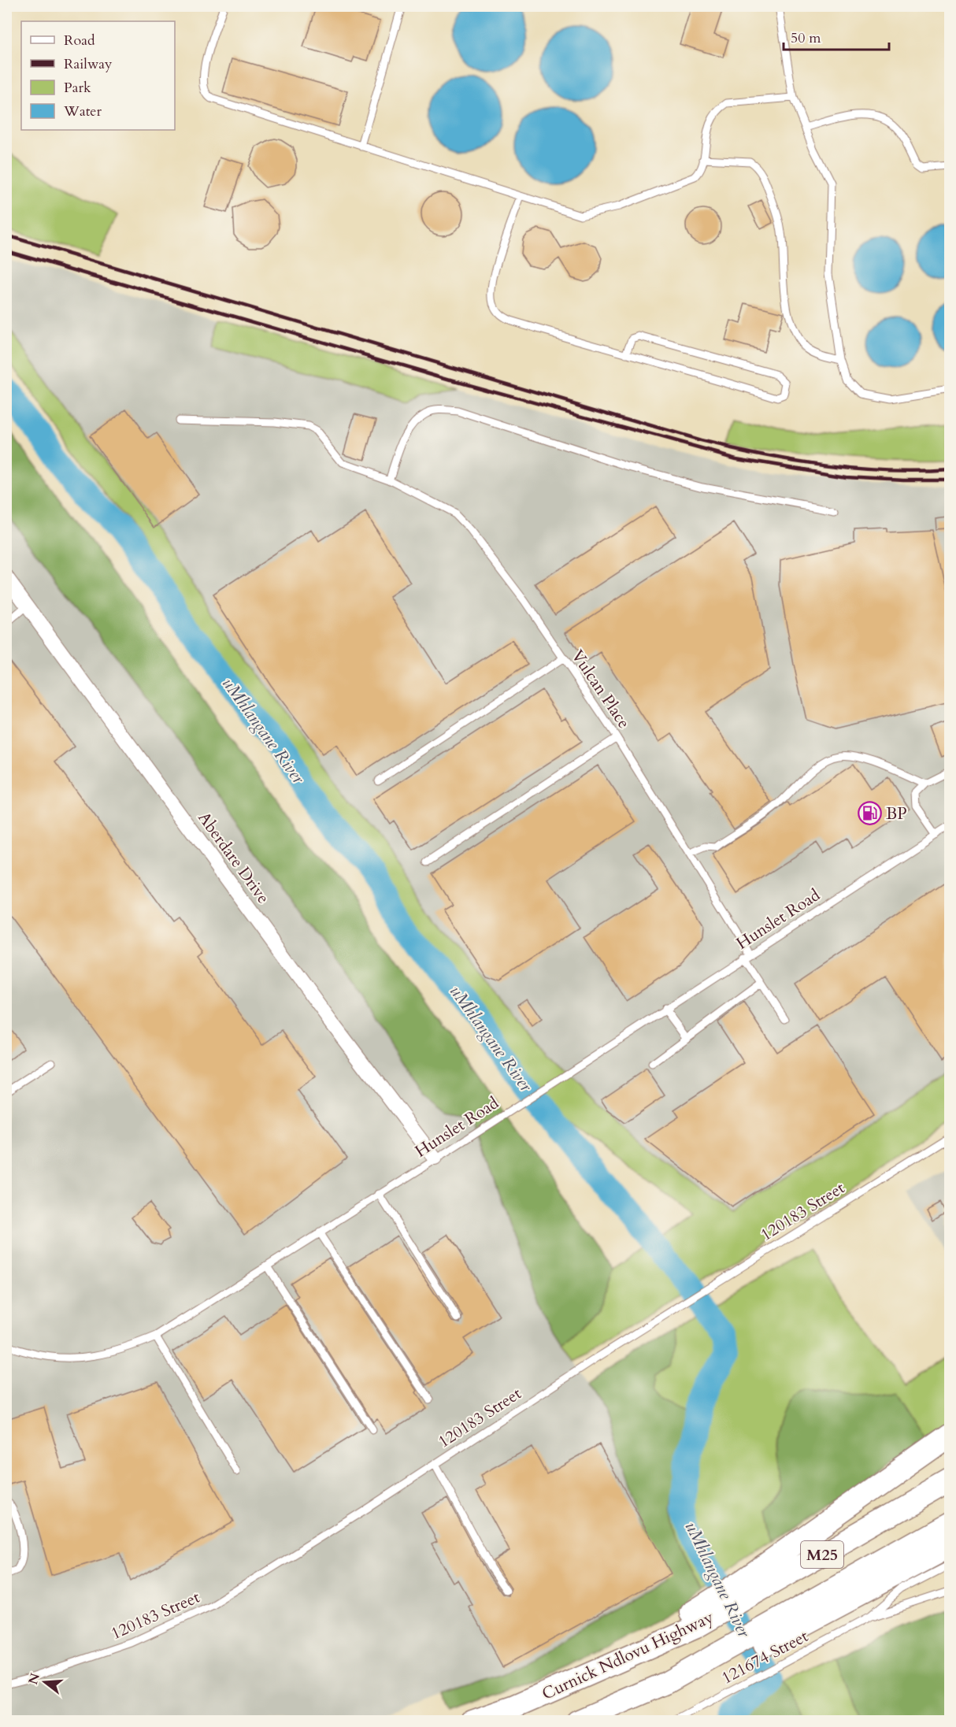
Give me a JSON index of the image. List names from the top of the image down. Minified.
{"streets":{"main road":["M25","Curnick Ndlovu Highway"],"street":["Aberdare Drive"],"lane":["Vulcan Place","Hunslet Road","120183 Street","121674 Street"]},"crossings":[["Vulcan Place","Hunslet Road"],["Aberdare Drive","Hunslet Road"]],"water":["uMhlangane River"],"places":{"fuel station":["BP"]},"legend":["Road","Railway","Park","Water"],"scale_bar":"50 m","north":"left"}
